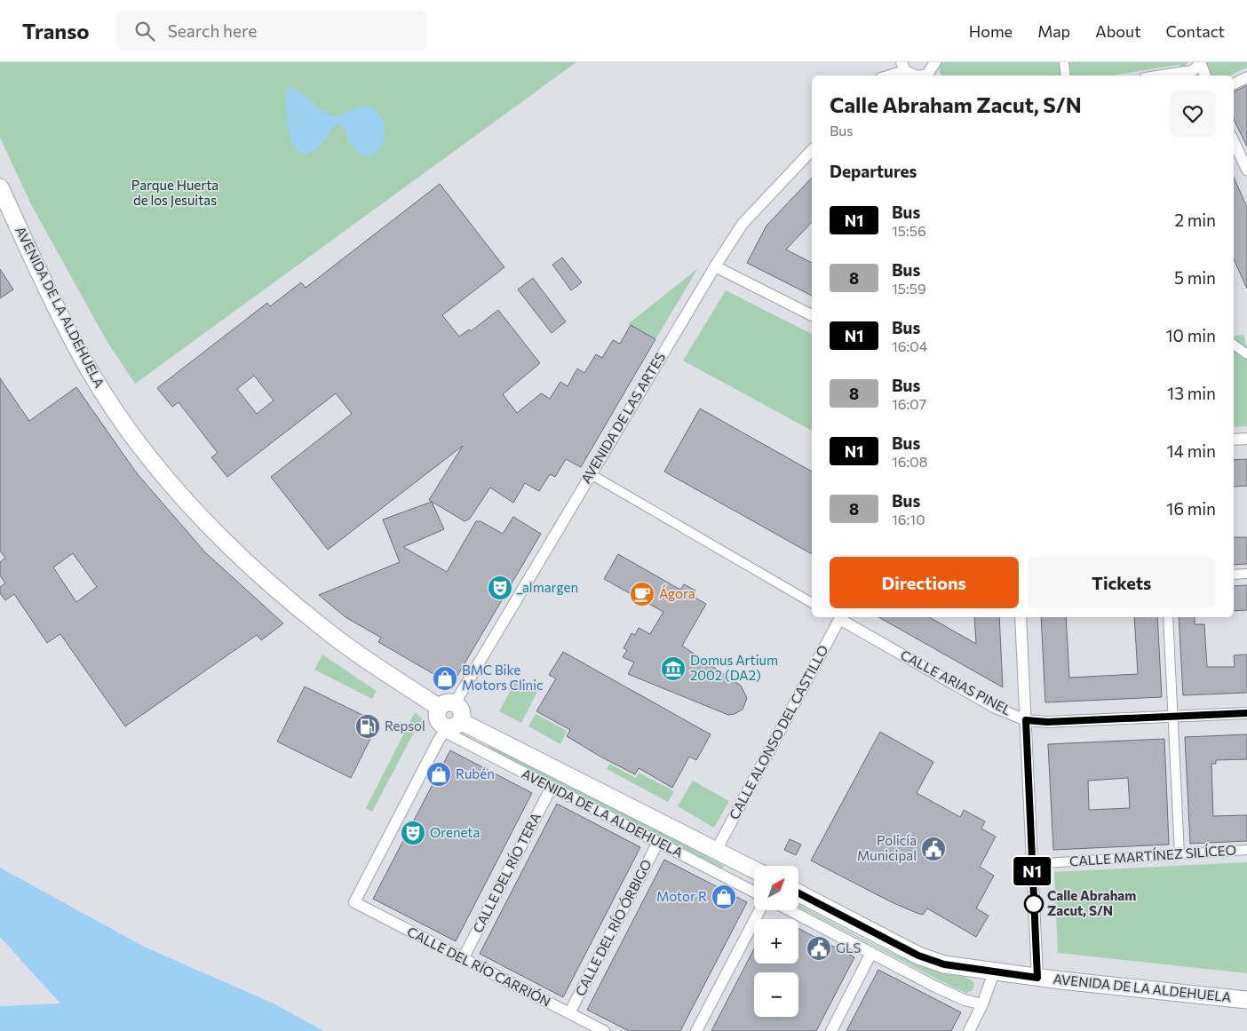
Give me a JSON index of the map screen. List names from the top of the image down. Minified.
{"streets":{"main road":["AVENIDA DE LA ALDEHUELA"],"street":["AVENIDA DE LAS ARTES","CALLE ARIAS PINEL","CALLE ALONSO DEL CASTILLO","CALLE MARTÍNEZ SILÍCEO","CALLE DEL RÍO TERA","CALLE DEL RÍO ÓRBIGO","CALLE DEL RÍO CARRIÓN"]},"crossings":[["AVENIDA DE LA ALDEHUELA","AVENIDA DE LAS ARTES"],["AVENIDA DE LA ALDEHUELA","CALLE ALONSO DEL CASTILLO"],["AVENIDA DE LA ALDEHUELA","CALLE DEL RÍO TERA"],["AVENIDA DE LA ALDEHUELA","CALLE DEL RÍO ÓRBIGO"],["AVENIDA DE LA ALDEHUELA","CALLE DEL RÍO CARRIÓN"],["CALLE DEL RÍO TERA","CALLE DEL RÍO CARRIÓN"],["CALLE DEL RÍO ÓRBIGO","CALLE DEL RÍO CARRIÓN"]],"parks":["Parque Huerta de los Jesuitas"],"places":{"theatre":["_almargen","Oreneta"],"cafe":["Ágora"],"museum":["Domus Artium 2002 (DA2)"],"shop":["BMC Bike Motors Clinic","Rubén","Motor R"],"fuel station":["Repsol"],"public building":["Policía Municipal","GLS"],"other":["Calle Abraham Zacut, S/N"]},"lines":["bus line N1"],"north":"top right","page":{"header":"Transo","search":"Search here","nav":["Home","Map","About","Contact"],"on_map":"N1","heading":[["Calle Abraham Zacut, S/N","Bus"],"Departures"],"list":[{"mark":"N1","name":"Bus","note":"15:56","value":"2 min"},{"mark":"8","name":"Bus","note":"15:59","value":"5 min"},{"mark":"N1","name":"Bus","note":"16:04","value":"10 min"},{"mark":"8","name":"Bus","note":"16:07","value":"13 min"},{"mark":"N1","name":"Bus","note":"16:08","value":"14 min"},{"mark":"8","name":"Bus","note":"16:10","value":"16 min"}],"buttons":["Directions","Tickets"],"map_buttons":["+","−"]}}
